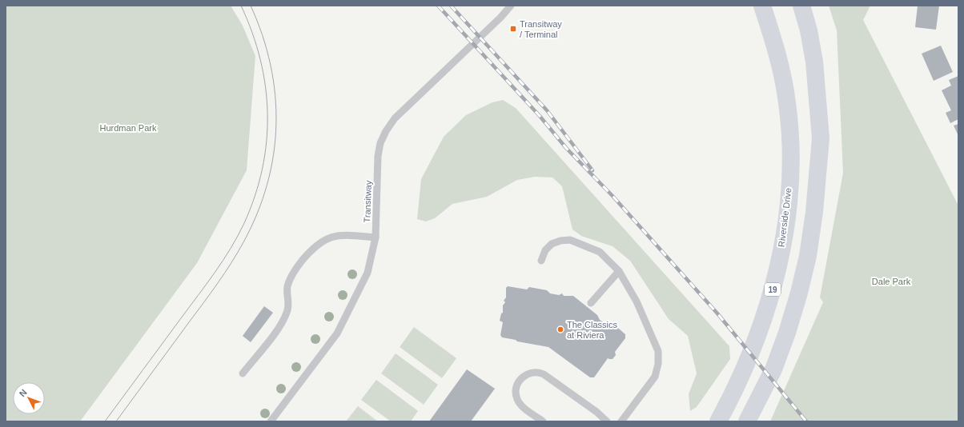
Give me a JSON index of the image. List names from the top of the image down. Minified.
{"streets":{"main road":["Riverside Drive","19"],"lane":["Transitway"]},"parks":["Hurdman Park","Dale Park"],"places":{"transit":["Transitway / Terminal"],"other":["The Classics at Riviera"]},"north":"top left"}
